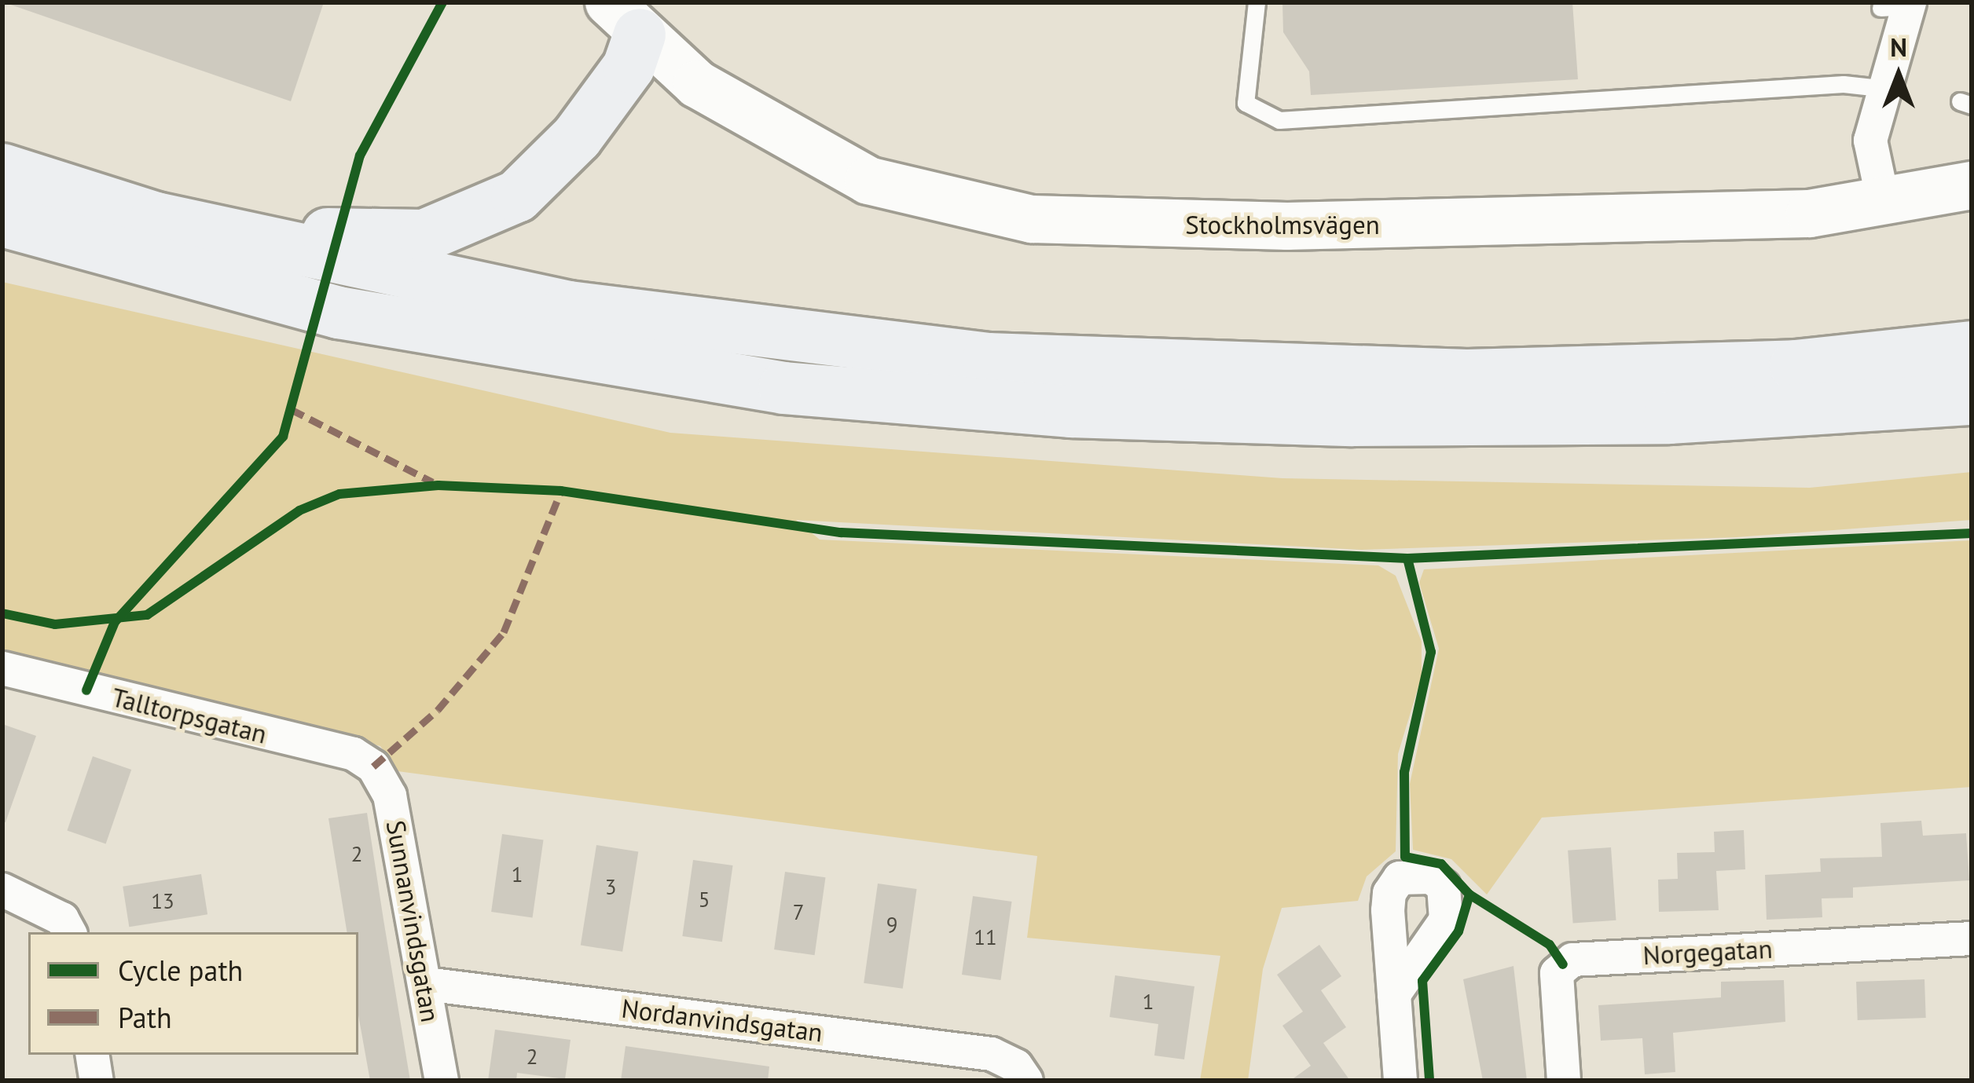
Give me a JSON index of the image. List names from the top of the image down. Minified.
{"streets":{"street":["Stockholmsvägen","Talltorpsgatan","Sunnanvindsgatan","Norgegatan","Nordanvindsgatan"]},"crossings":[["Talltorpsgatan","Sunnanvindsgatan"],["Sunnanvindsgatan","Nordanvindsgatan"]],"house_numbers":["2","1","3","5","13","7","9","11","1","2"],"legend":["Cycle path","Path"],"north":"top"}
